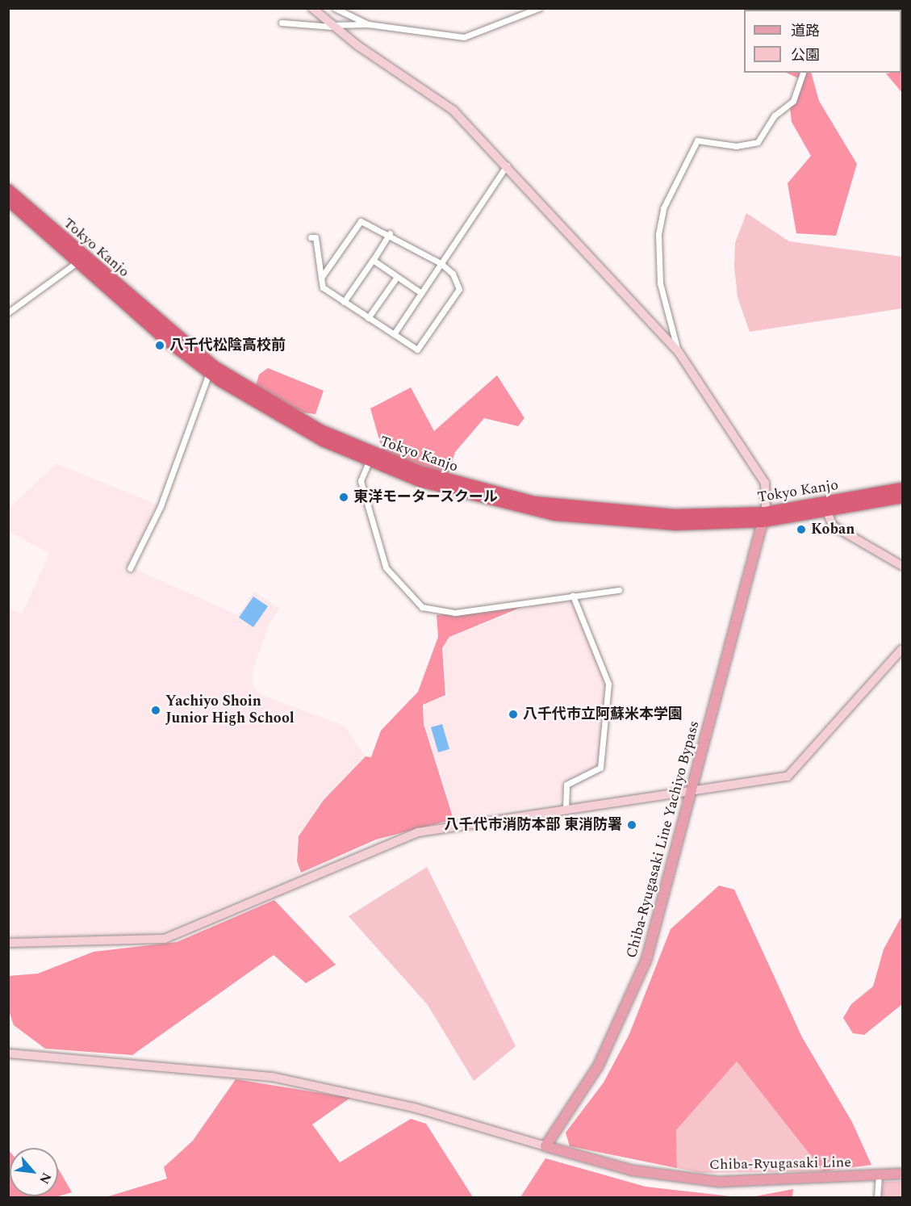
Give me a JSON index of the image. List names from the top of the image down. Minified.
{"streets":{"highway":["Tokyo Kanjo"],"main road":["Chiba-Ryugasaki Line Yachiyo Bypass","Chiba-Ryugasaki Line"]},"crossings":[["Tokyo Kanjo","Chiba-Ryugasaki Line Yachiyo Bypass"],["Chiba-Ryugasaki Line Yachiyo Bypass","Chiba-Ryugasaki Line"]],"places":["八千代松陰高校前","東洋モータースクール","Koban","Yachiyo Shoin Junior High School","八千代市立阿蘇米本学園","八千代市消防本部 東消防署"],"legend":["道路","公園"],"north":"bottom right"}
